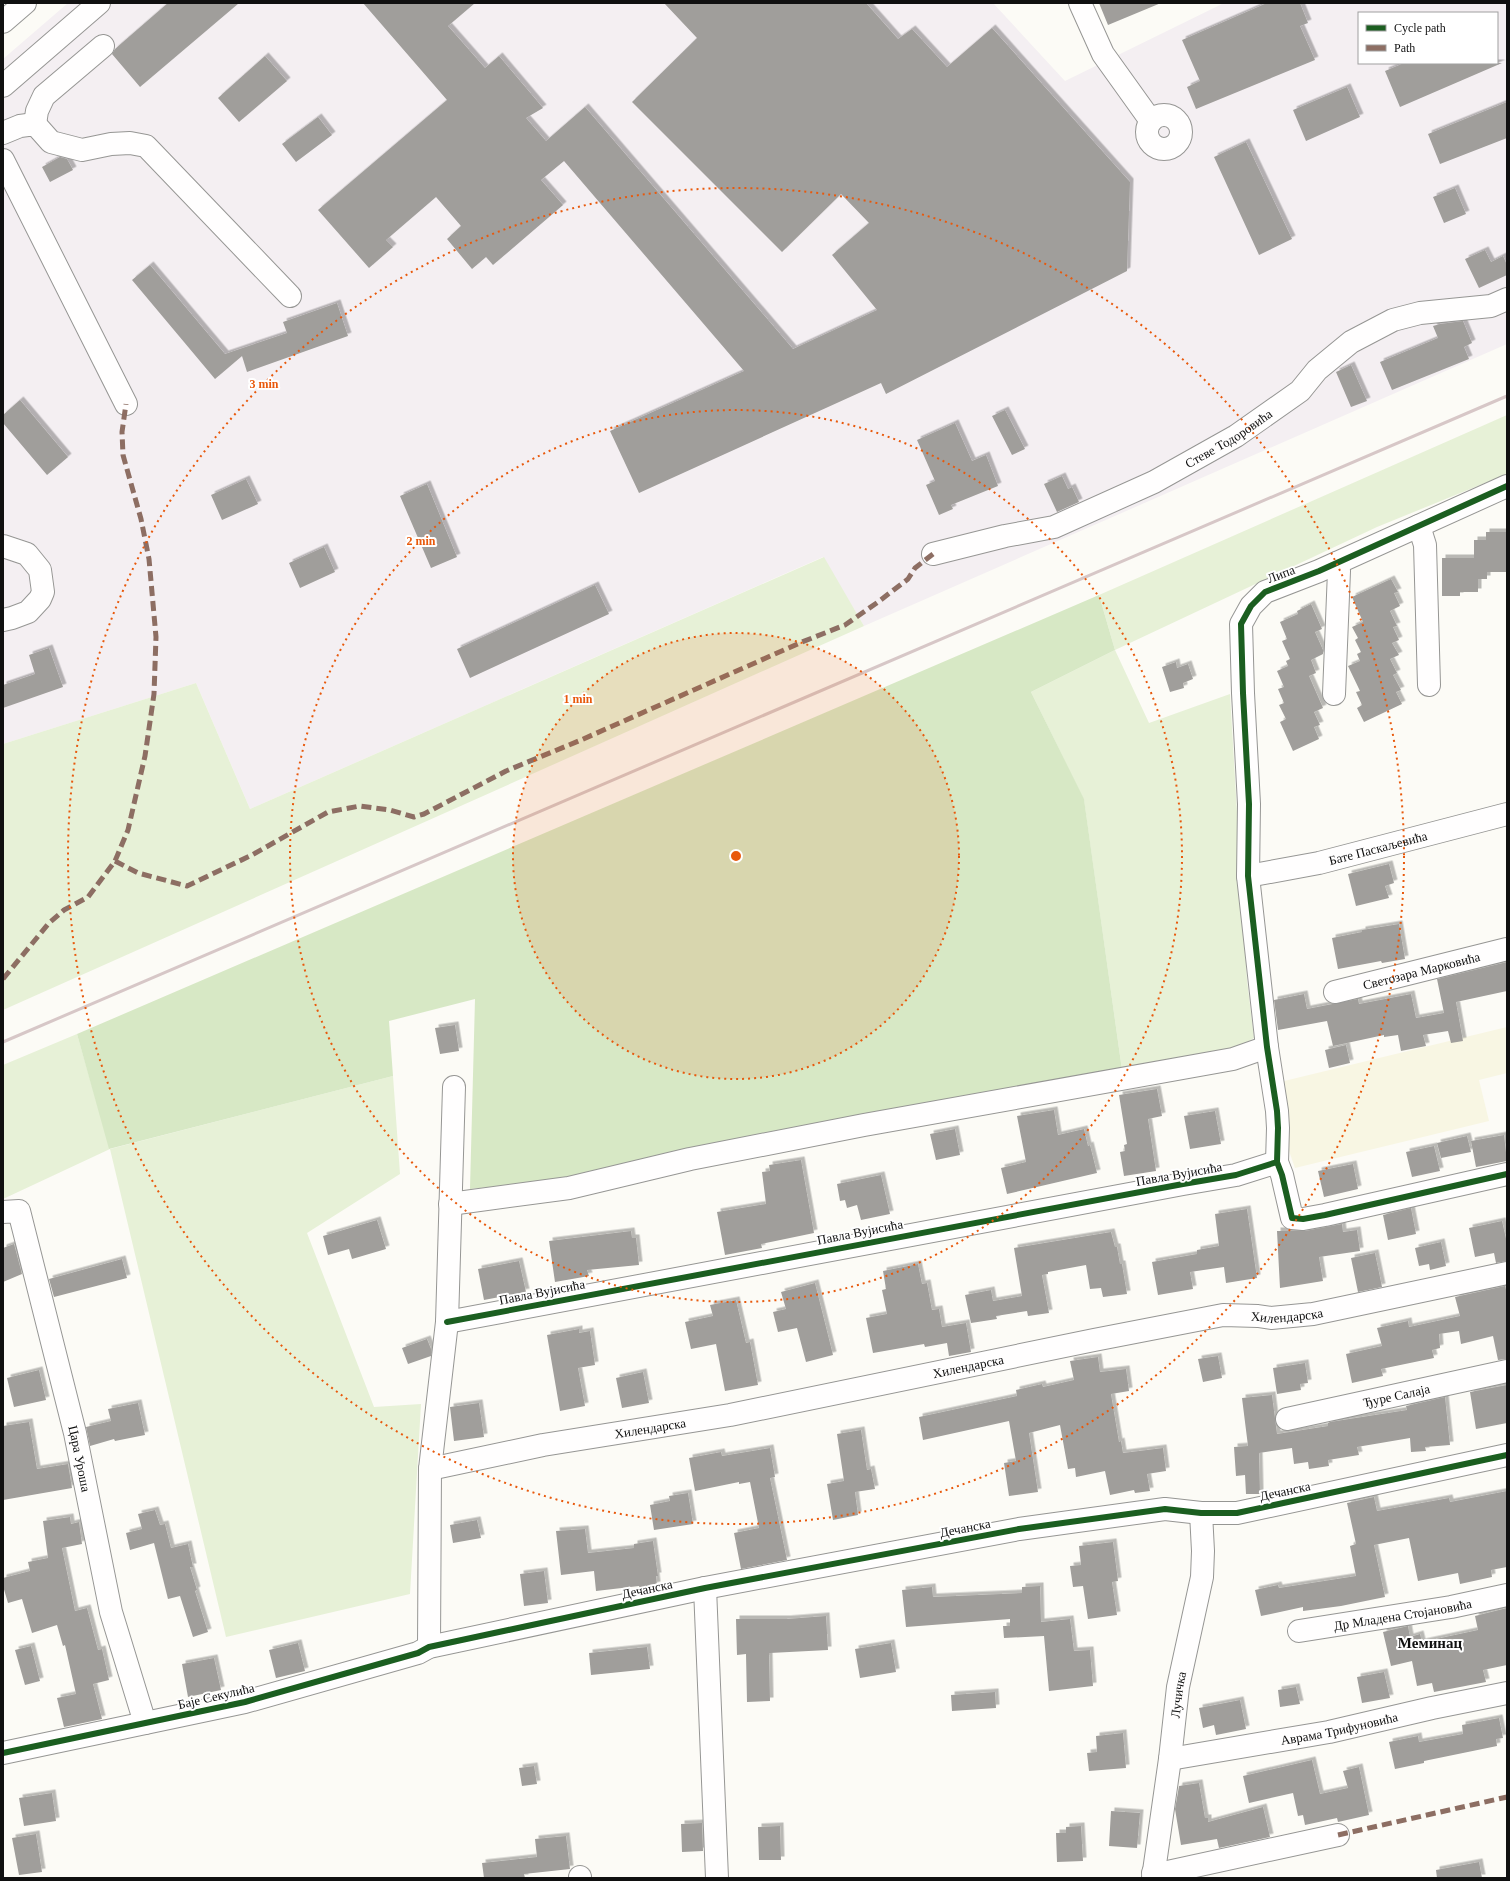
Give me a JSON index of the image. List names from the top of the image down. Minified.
{"streets":{"street":["Стеве Тодоровића","Липа","Бате Паскаљевића","Светозара Марковића","Павла Вујисића","Хилендарска","Ђуре Салаја","Цара Уроша","Дечанска","Др Младена Стојановића","Лучичка","Баје Секулића","Аврама Трифуновића"]},"crossings":[["Липа","Бате Паскаљевића"],["Липа","Павла Вујисића"],["Цара Уроша","Баје Секулића"],["Дечанска","Лучичка"],["Дечанска","Баје Секулића"],["Лучичка","Аврама Трифуновића"]],"districts":["Меминац"],"legend":["Cycle path","Path"],"rings":["3 min","2 min","1 min"]}
